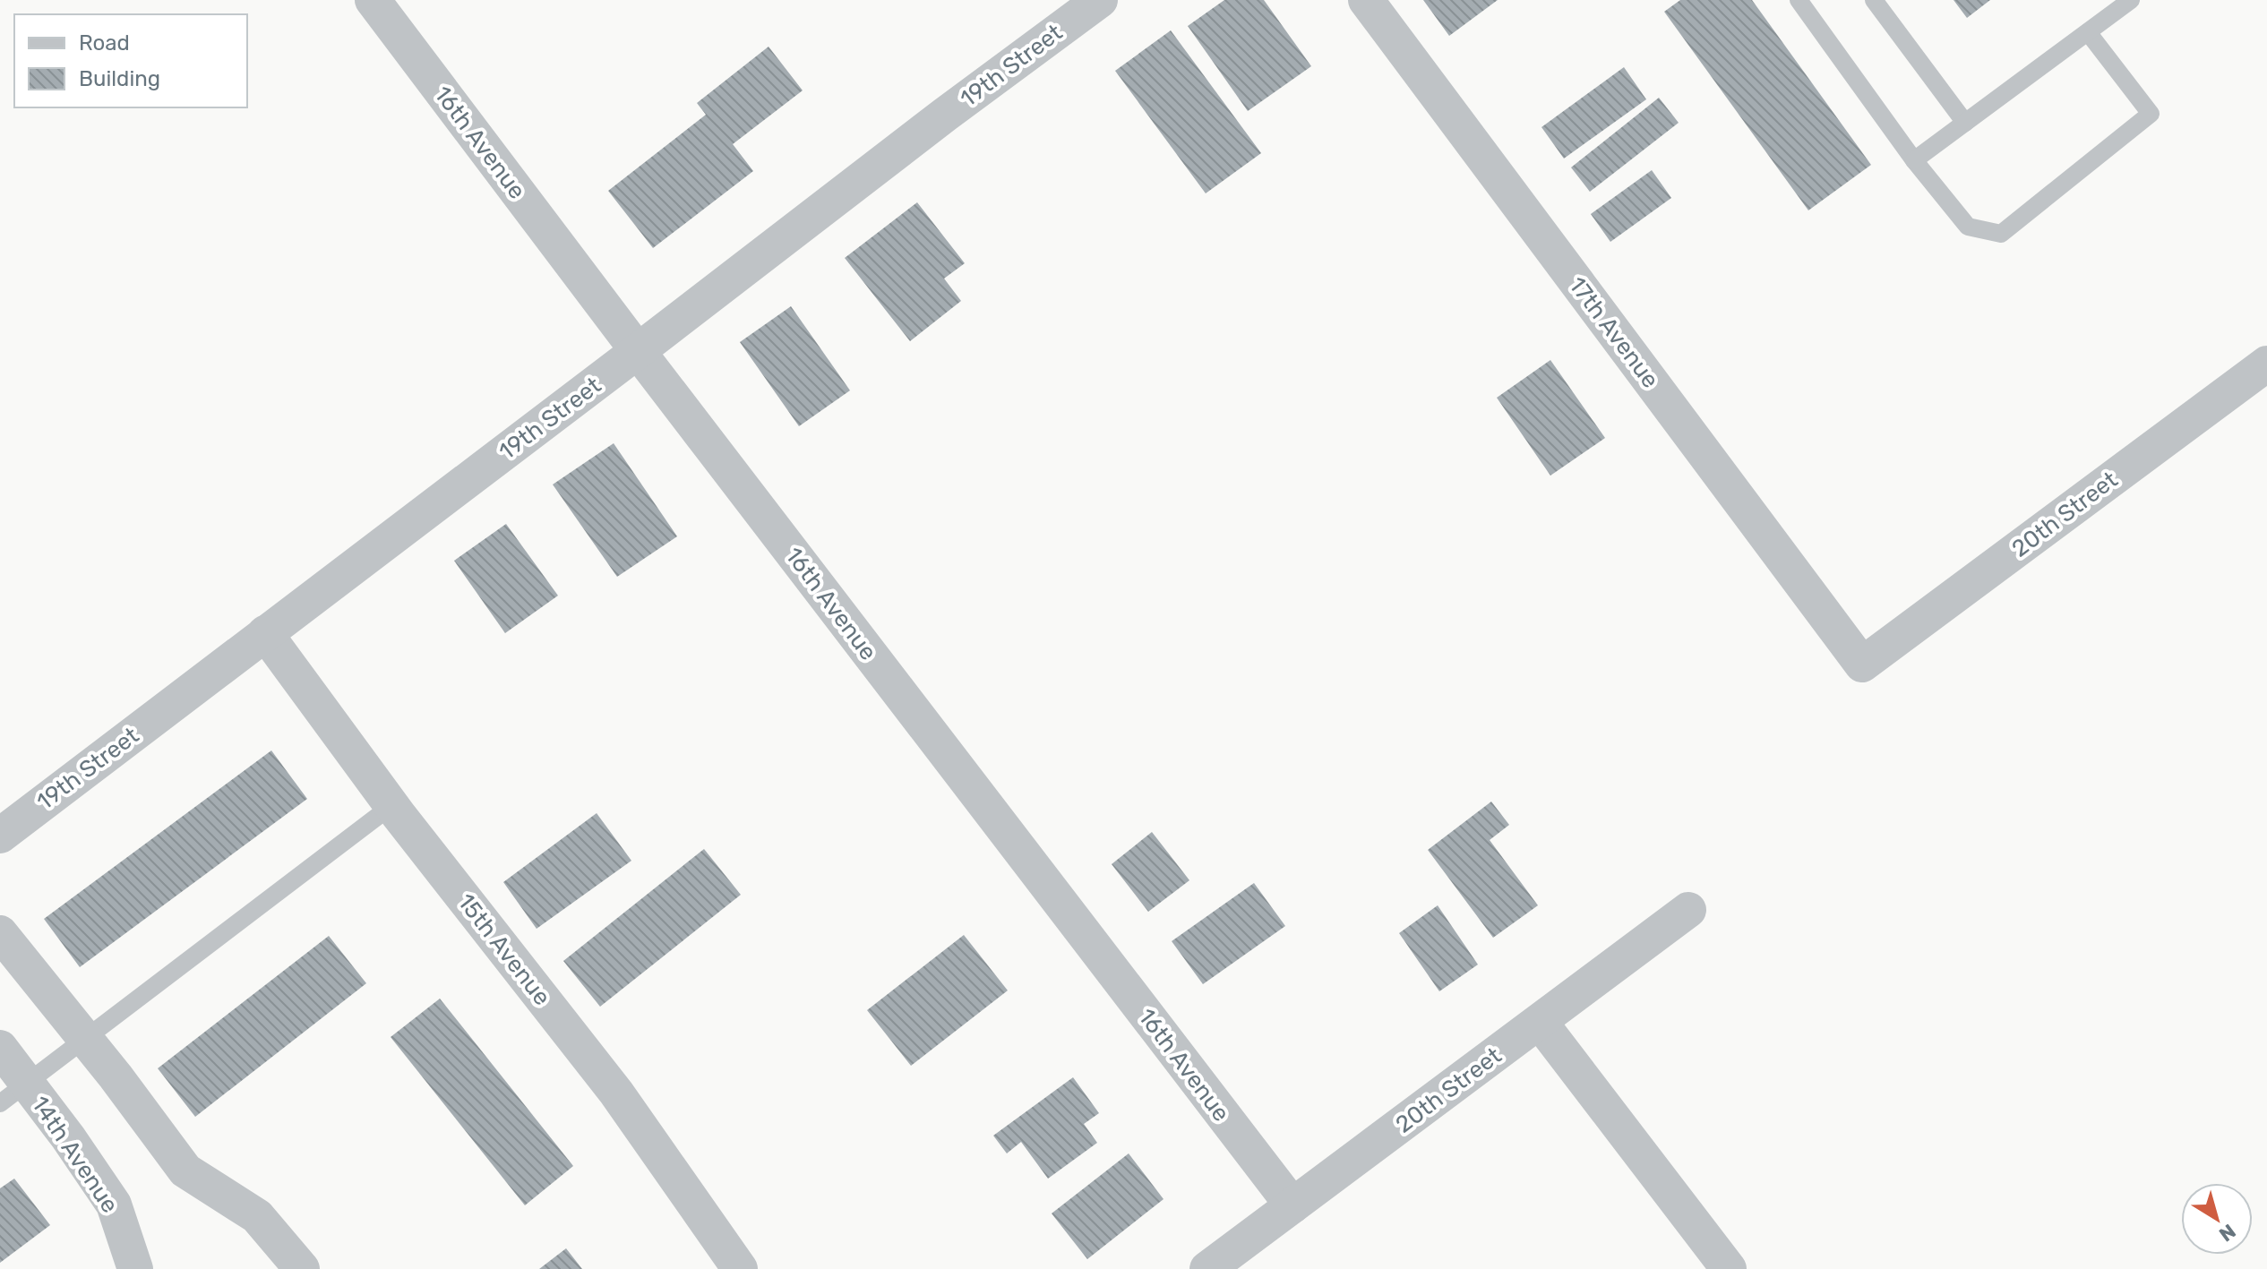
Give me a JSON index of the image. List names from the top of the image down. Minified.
{"streets":{"street":["19th Street","16th Avenue","17th Avenue","20th Street","15th Avenue","14th Avenue"]},"crossings":[["19th Street","16th Avenue"],["19th Street","15th Avenue"],["16th Avenue","20th Street"],["17th Avenue","20th Street"]],"legend":["Road","Building"],"north":"bottom right"}
